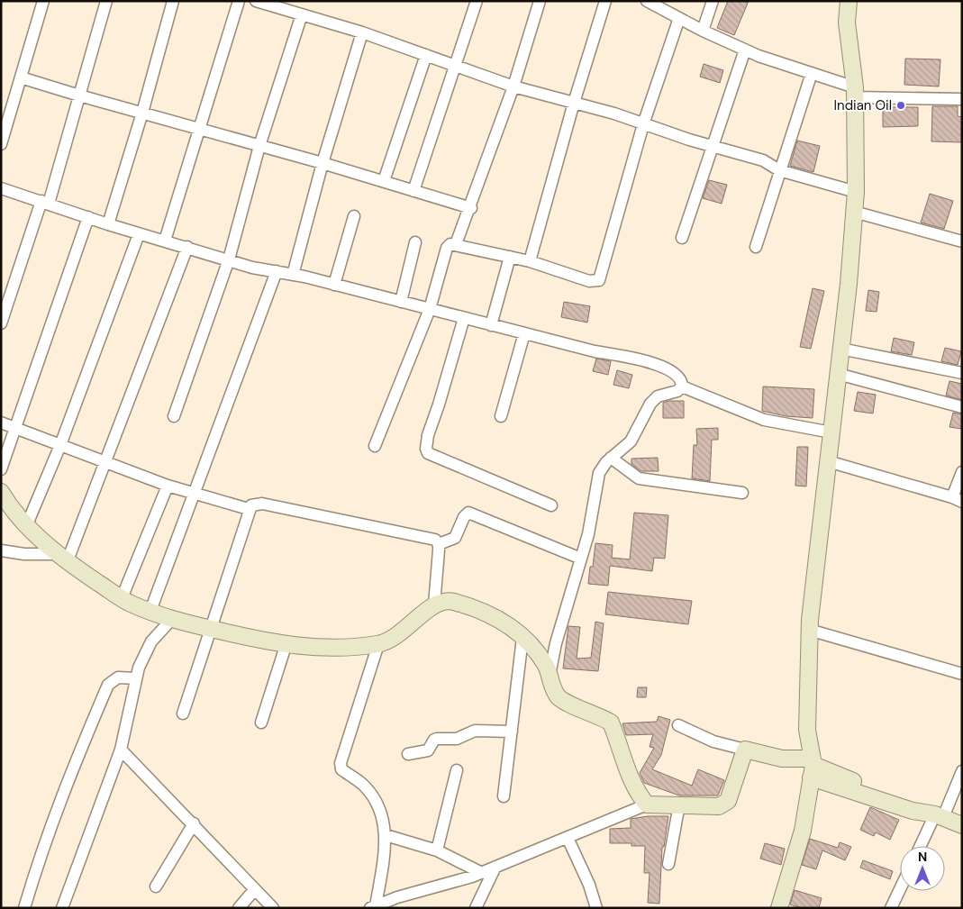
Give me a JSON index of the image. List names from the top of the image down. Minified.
{"places":["Indian Oil"],"north":"top"}
